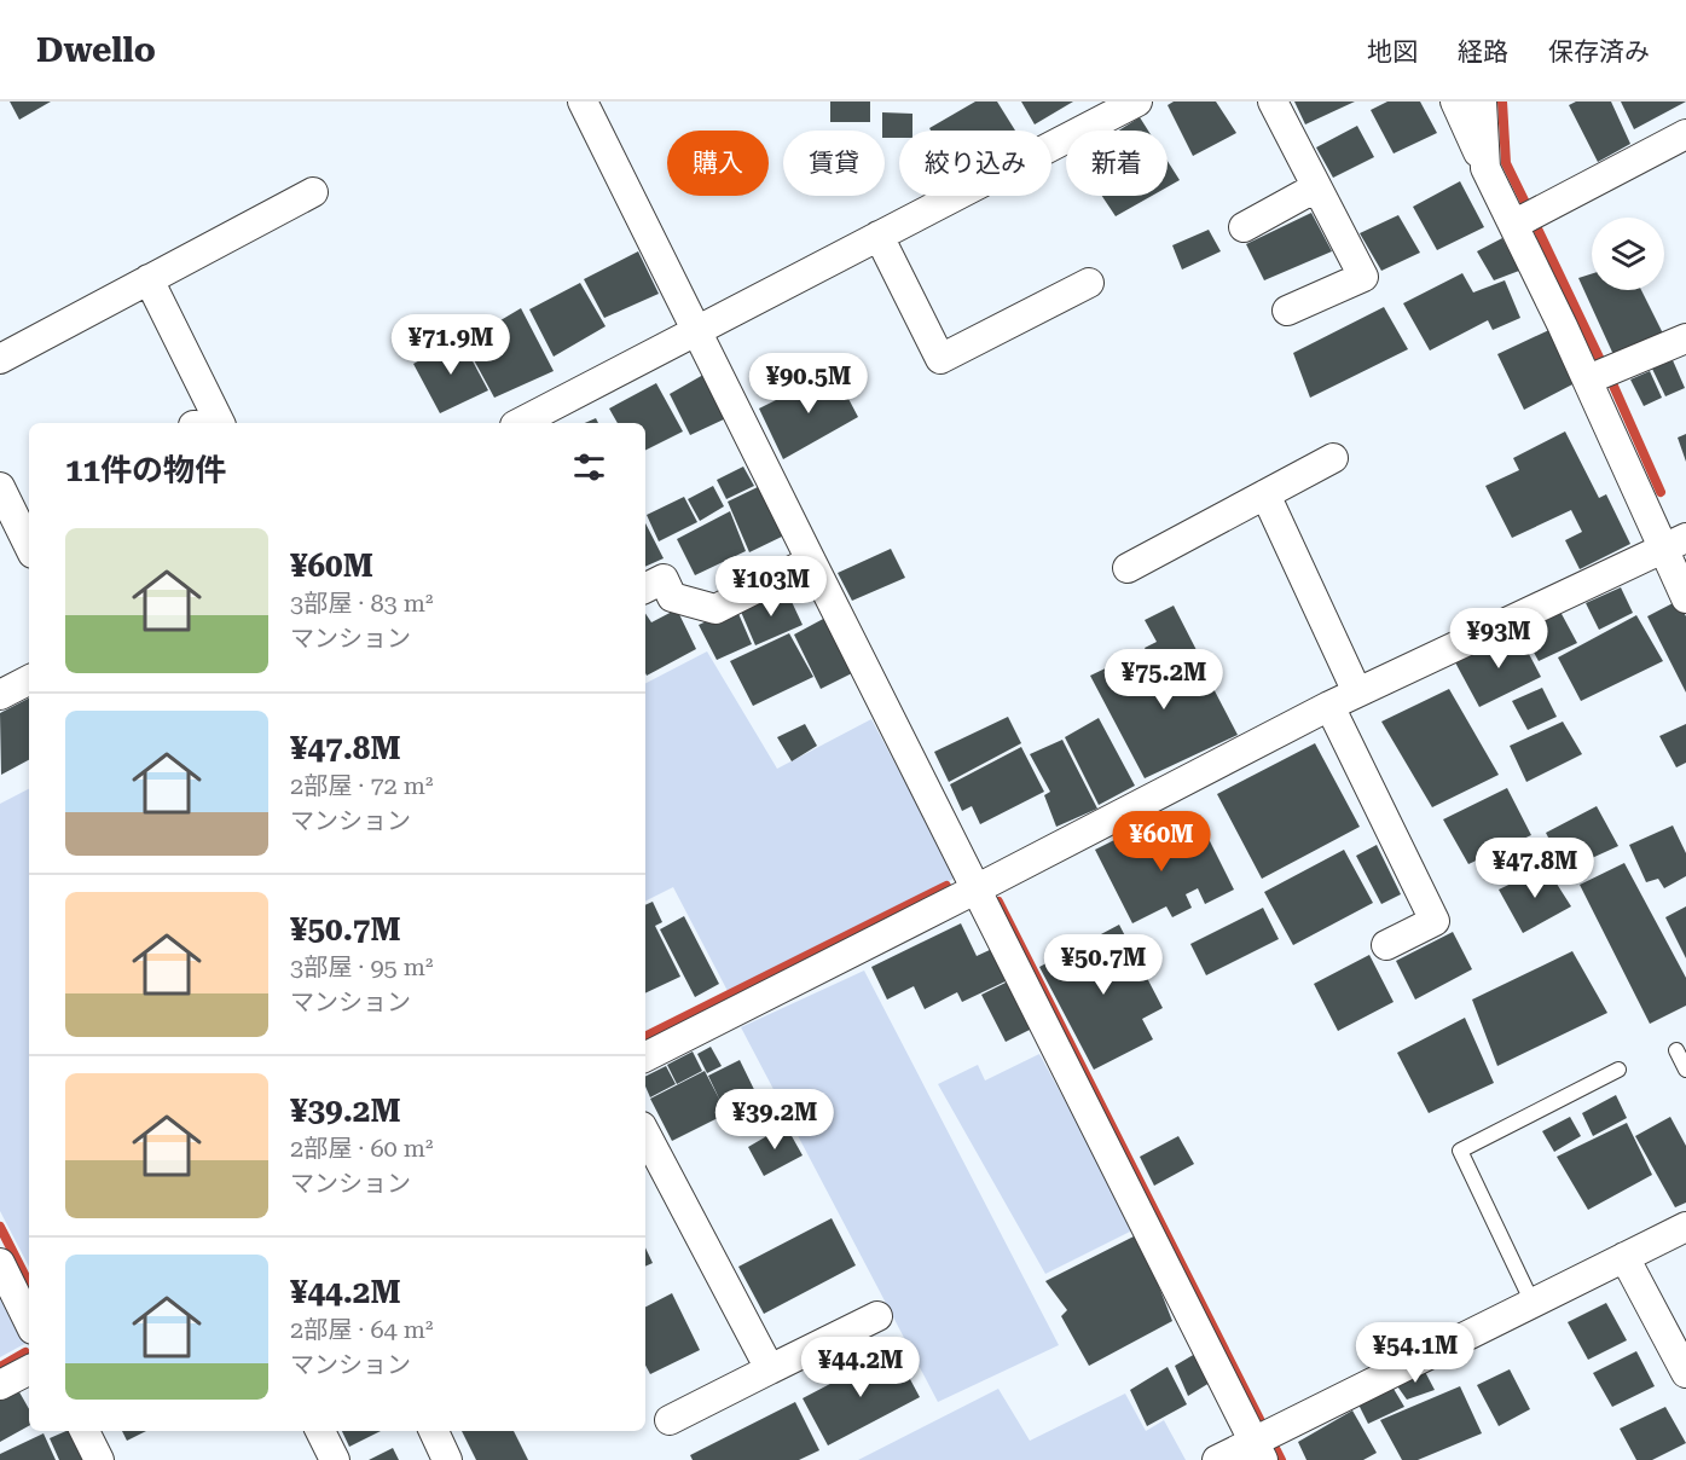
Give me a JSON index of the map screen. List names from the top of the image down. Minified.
{"page":{"header":"Dwello","nav":["地図","経路","保存済み"],"chip":["購入","賃貸","絞り込み","新着"],"price":["¥71.9M","¥90.5M","¥103M","¥93M","¥75.2M","¥60M","¥47.8M","¥50.7M","¥39.2M","¥54.1M","¥44.2M"],"heading":"11件の物件","list":[{"name":"¥60M","note":"3部屋 · 83 m² · マンション"},{"name":"¥47.8M","note":"2部屋 · 72 m² · マンション"},{"name":"¥50.7M","note":"3部屋 · 95 m² · マンション"},{"name":"¥39.2M","note":"2部屋 · 60 m² · マンション"},{"name":"¥44.2M","note":"2部屋 · 64 m² · マンション"}]}}
